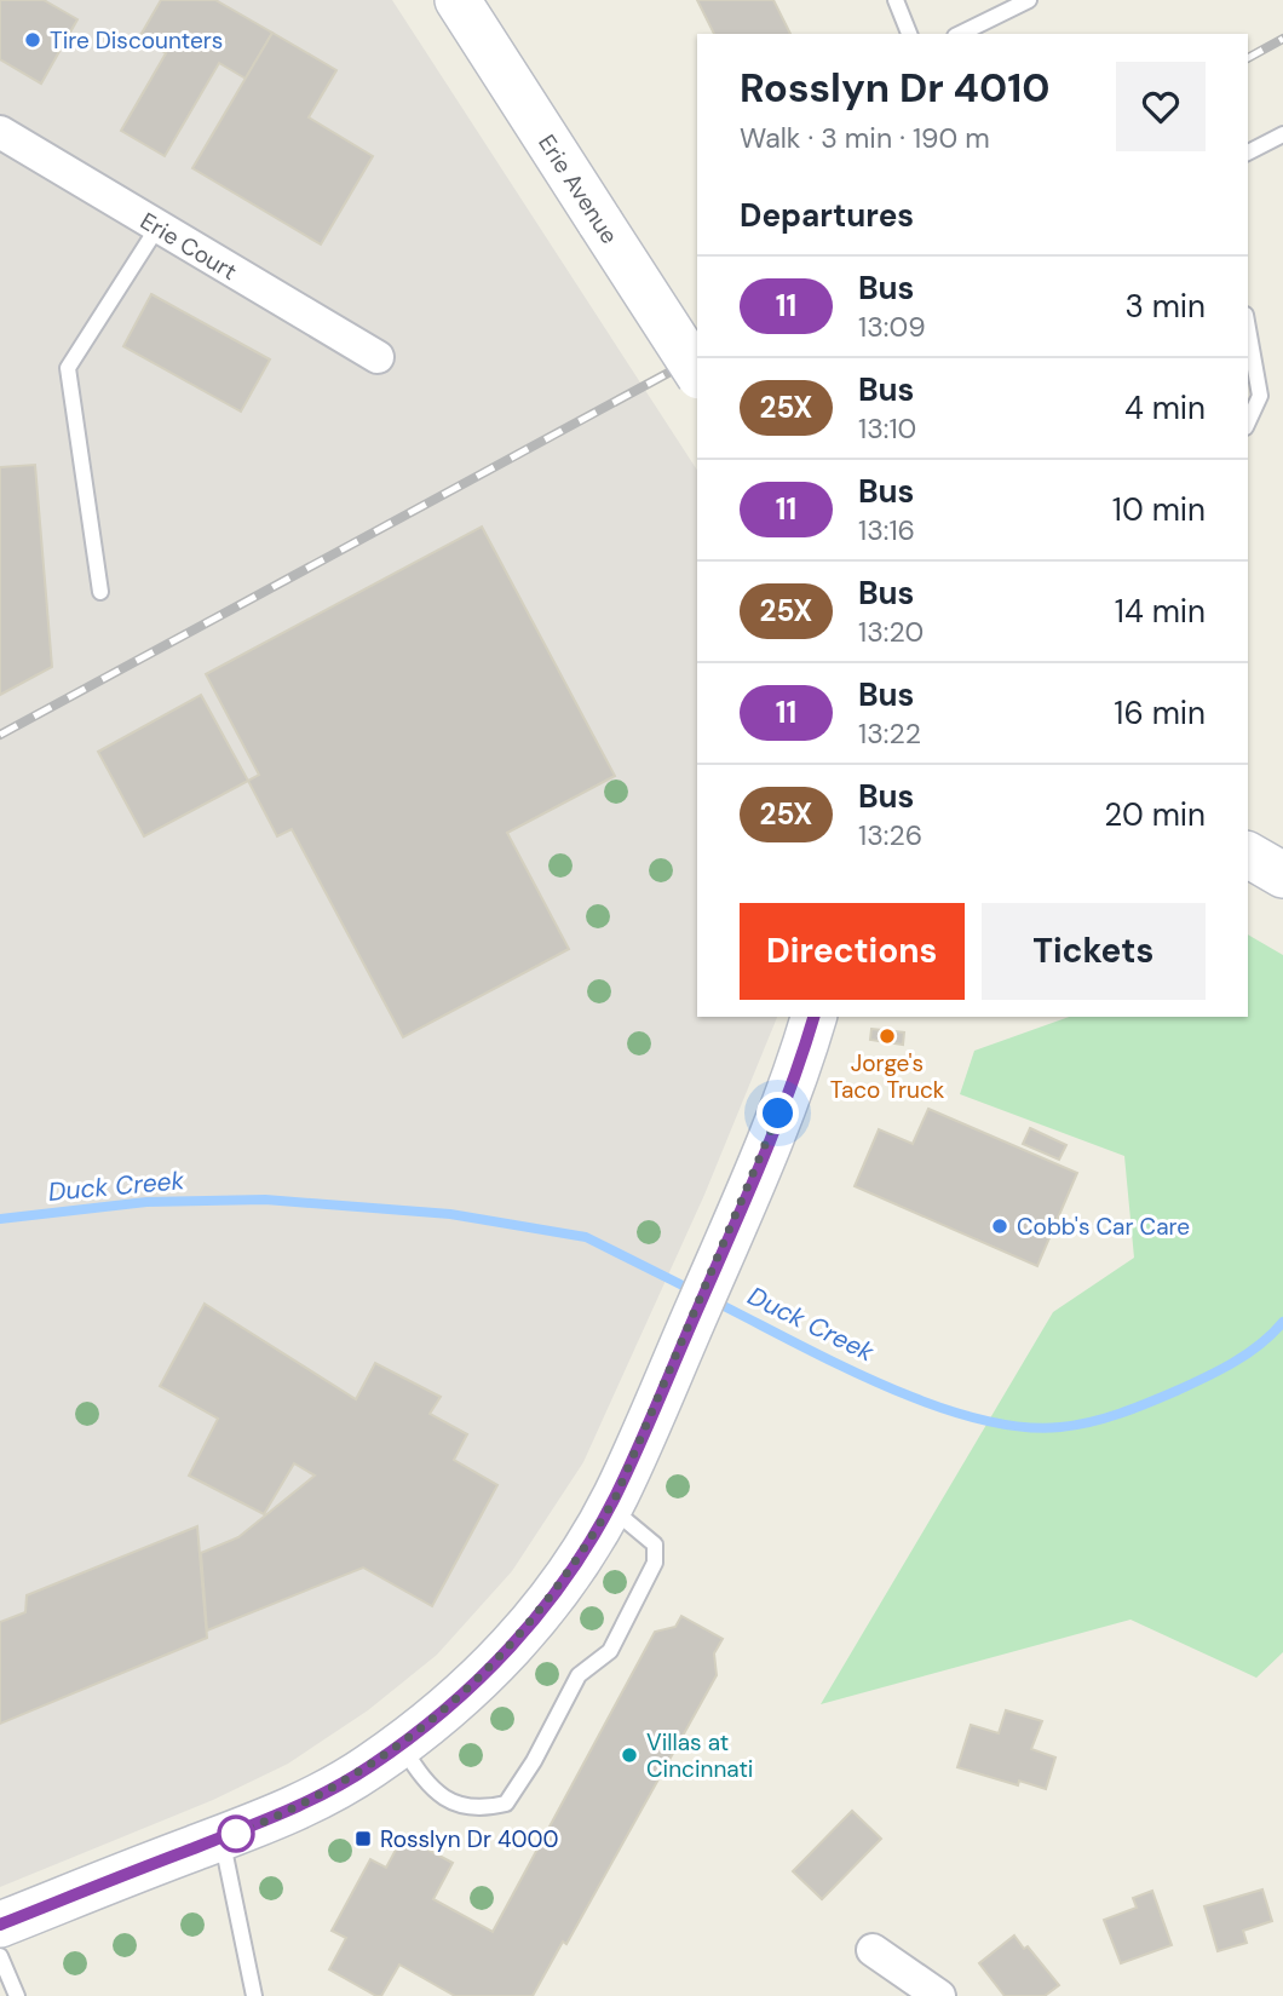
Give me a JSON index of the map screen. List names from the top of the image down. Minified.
{"streets":{"street":["Erie Avenue","Erie Court"]},"water":["Duck Creek"],"places":{"other":["Tire Discounters","Jorge's Taco Truck","Cobb's Car Care","Villas at Cincinnati"],"transit":["Rosslyn Dr 4000"]},"lines":["bus line 11"],"page":{"heading":[["Rosslyn Dr 4010","Walk · 3 min · 190 m"],"Departures"],"list":[{"mark":"11","name":"Bus","note":"13:09","value":"3 min"},{"mark":"25X","name":"Bus","note":"13:10","value":"4 min"},{"mark":"11","name":"Bus","note":"13:16","value":"10 min"},{"mark":"25X","name":"Bus","note":"13:20","value":"14 min"},{"mark":"11","name":"Bus","note":"13:22","value":"16 min"},{"mark":"25X","name":"Bus","note":"13:26","value":"20 min"}],"buttons":["Directions","Tickets"]}}
